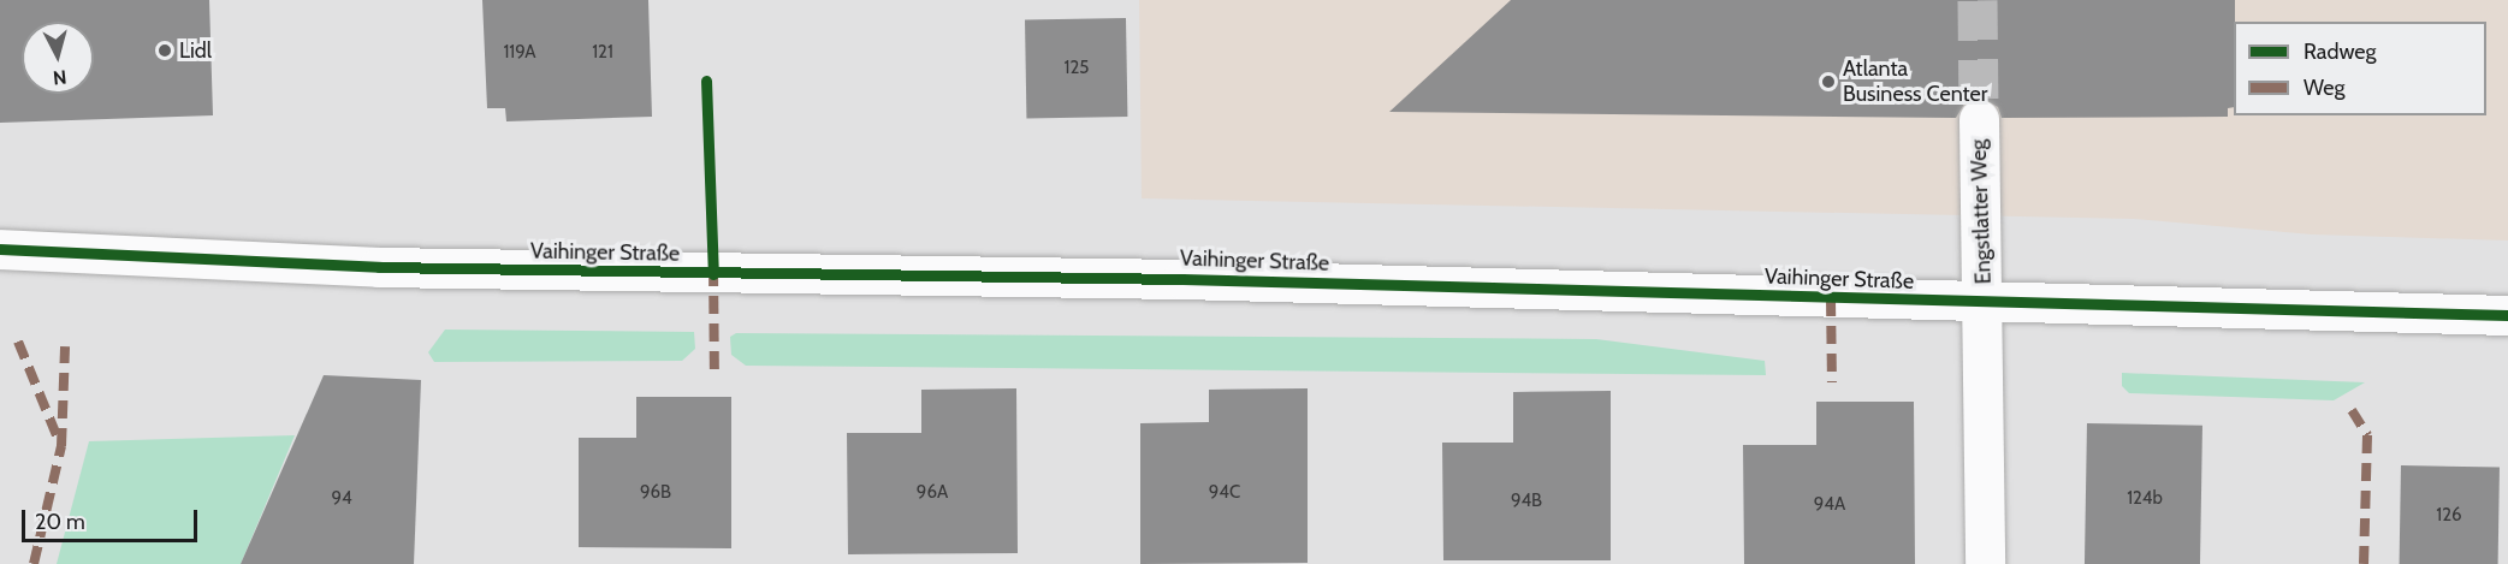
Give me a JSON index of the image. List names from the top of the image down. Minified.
{"streets":{"main road":["Engstlatter Weg","Vaihinger Straße"]},"crossings":[["Engstlatter Weg","Vaihinger Straße"]],"places":["Lidl","Atlanta Business Center"],"house_numbers":["119A","121","125","96B","96A","94C","94","124b","94B","94A","126"],"legend":["Radweg","Weg"],"scale_bar":"20 m","north":"bottom"}
